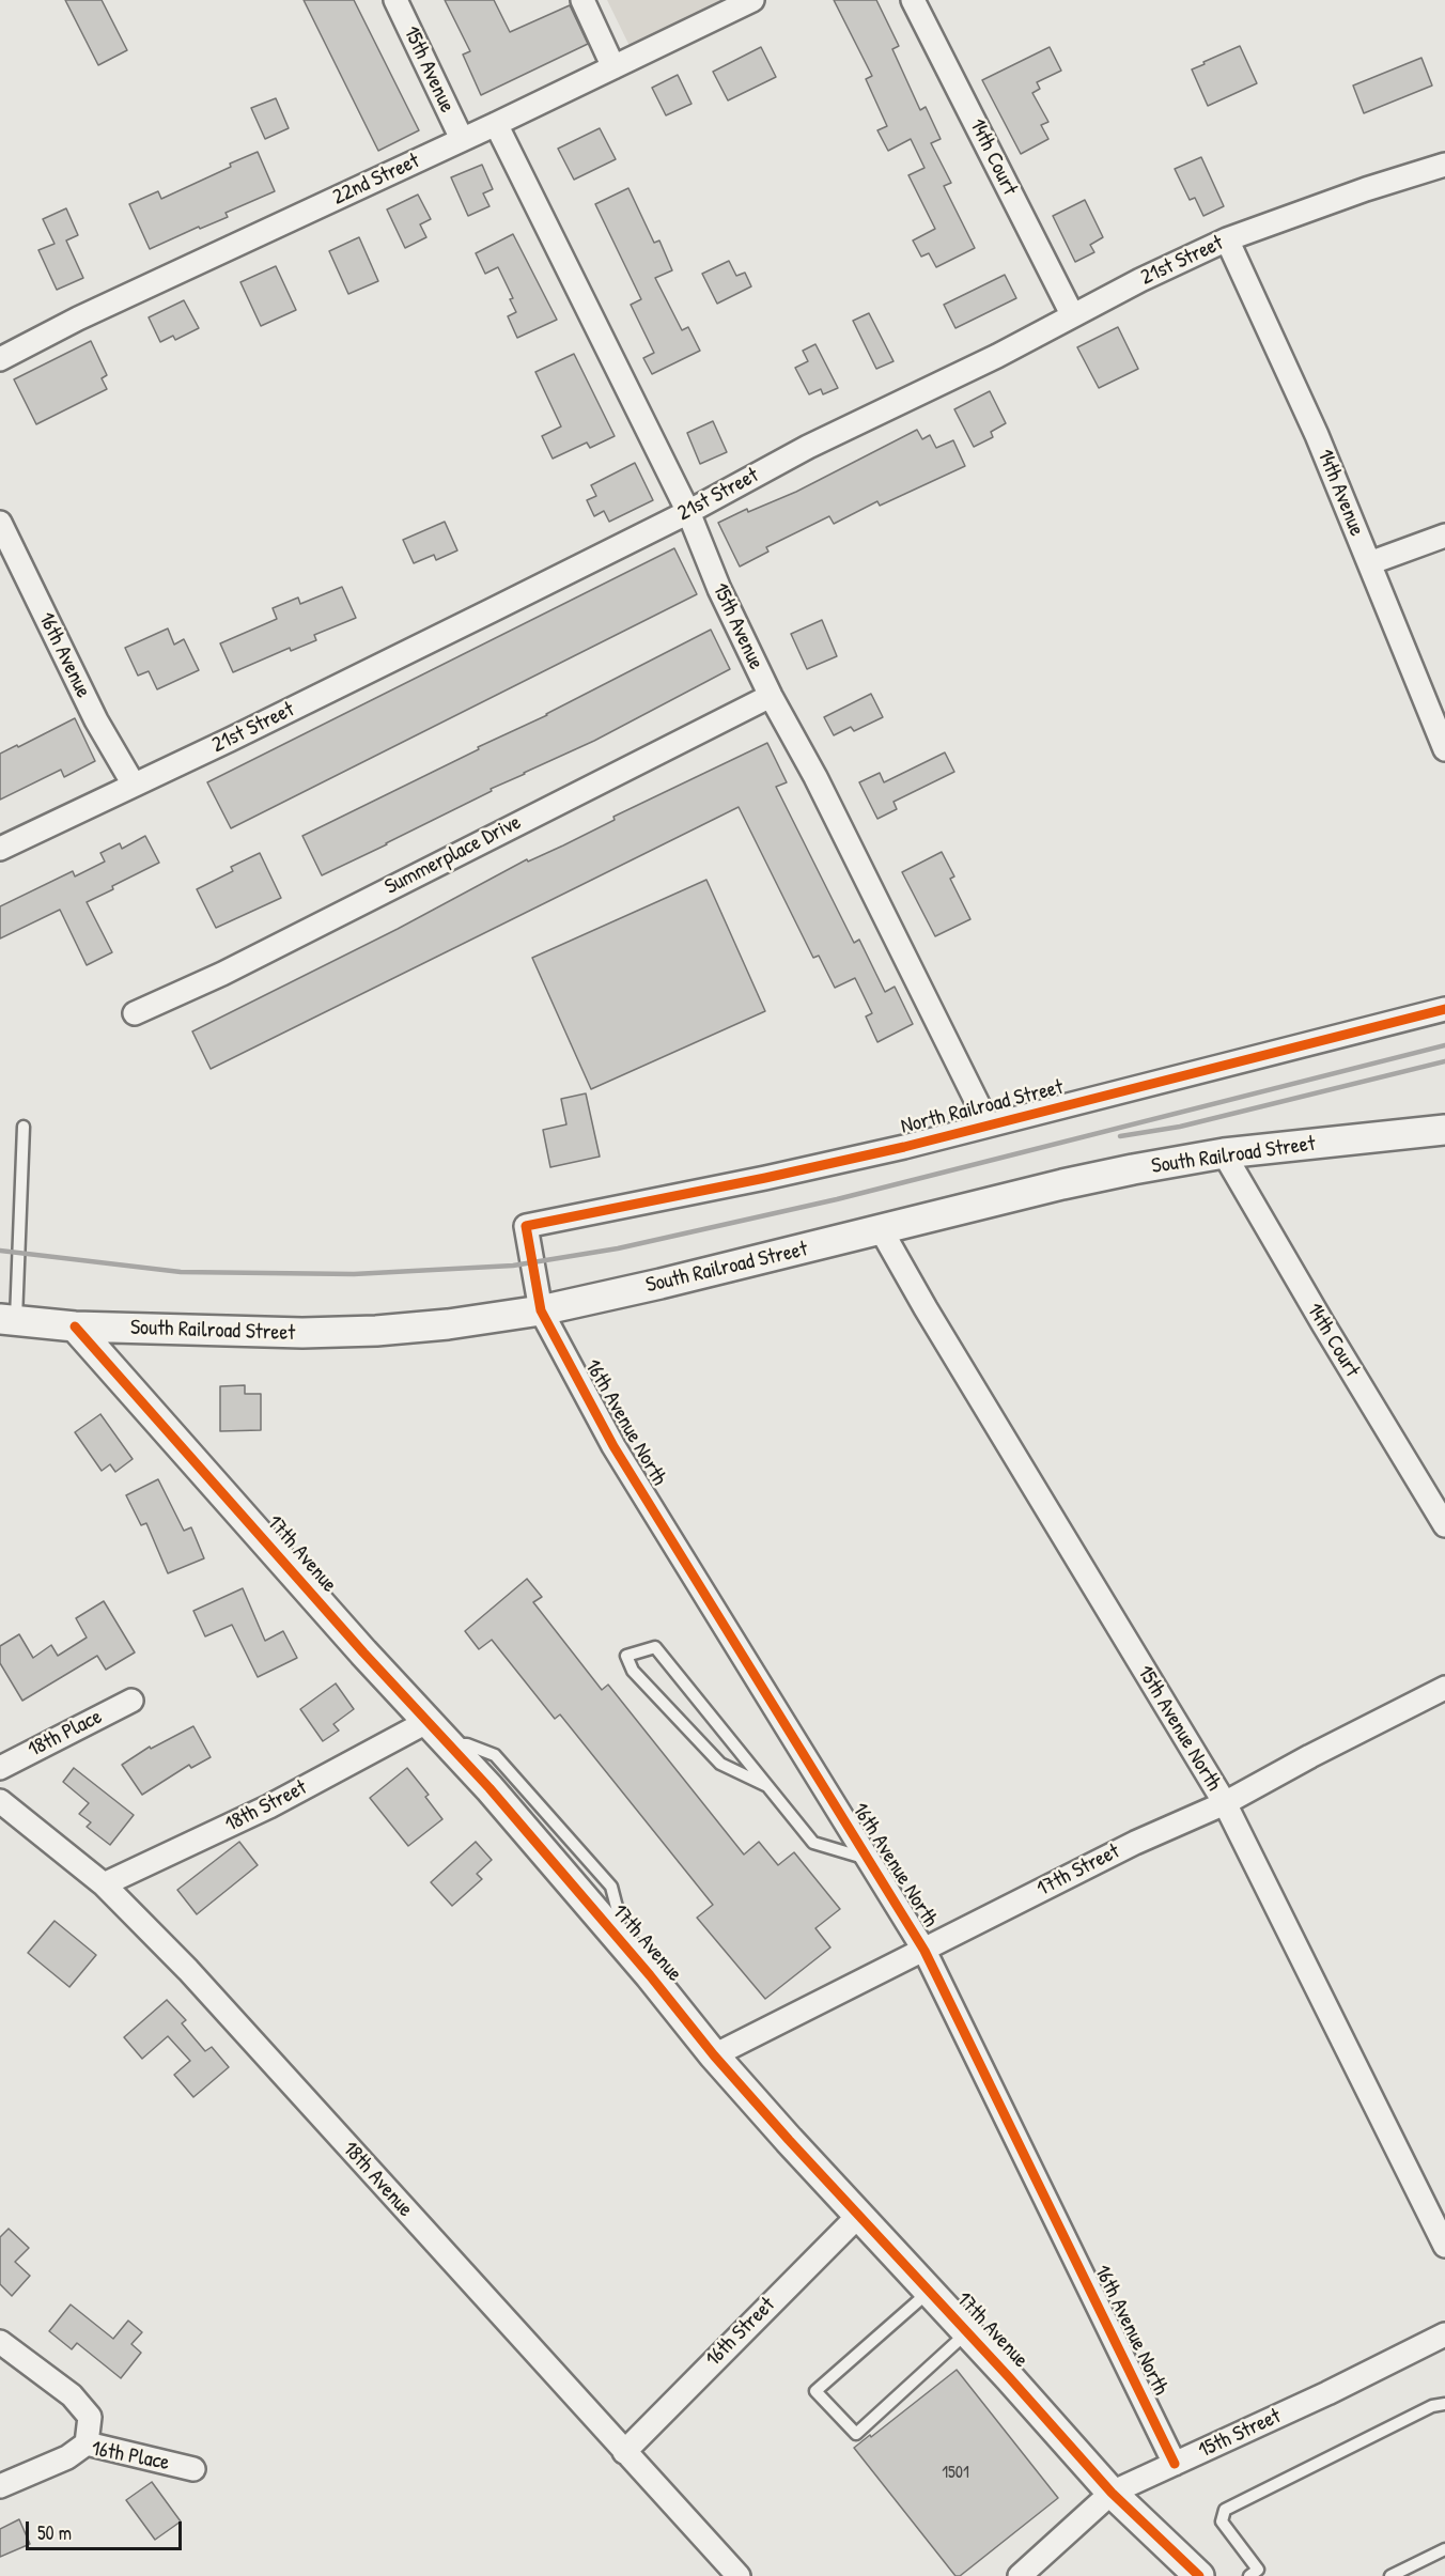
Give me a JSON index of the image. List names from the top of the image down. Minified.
{"streets":{"street":["15th Avenue","14th Court","22nd Street","21st Street","14th Avenue","16th Avenue","Summerplace Drive","North Railroad Street","South Railroad Street","16th Avenue North","17th Avenue","15th Avenue North","18th Place","18th Street","17th Street","18th Avenue","16th Street","15th Street","16th Place"]},"crossings":[["15th Avenue","22nd Street"],["15th Avenue","21st Street"],["15th Avenue","Summerplace Drive"],["15th Avenue","North Railroad Street"],["14th Court","21st Street"],["14th Court","South Railroad Street"],["21st Street","14th Avenue"],["21st Street","16th Avenue"],["North Railroad Street","South Railroad Street"],["North Railroad Street","16th Avenue North"],["South Railroad Street","16th Avenue North"],["South Railroad Street","17th Avenue"],["South Railroad Street","15th Avenue North"],["16th Avenue North","17th Street"],["16th Avenue North","15th Street"],["17th Avenue","18th Street"],["17th Avenue","17th Street"],["17th Avenue","16th Street"],["17th Avenue","15th Street"],["15th Avenue North","17th Street"],["18th Street","18th Avenue"],["18th Avenue","16th Street"]],"house_numbers":["1501"],"scale_bar":"50 m"}
